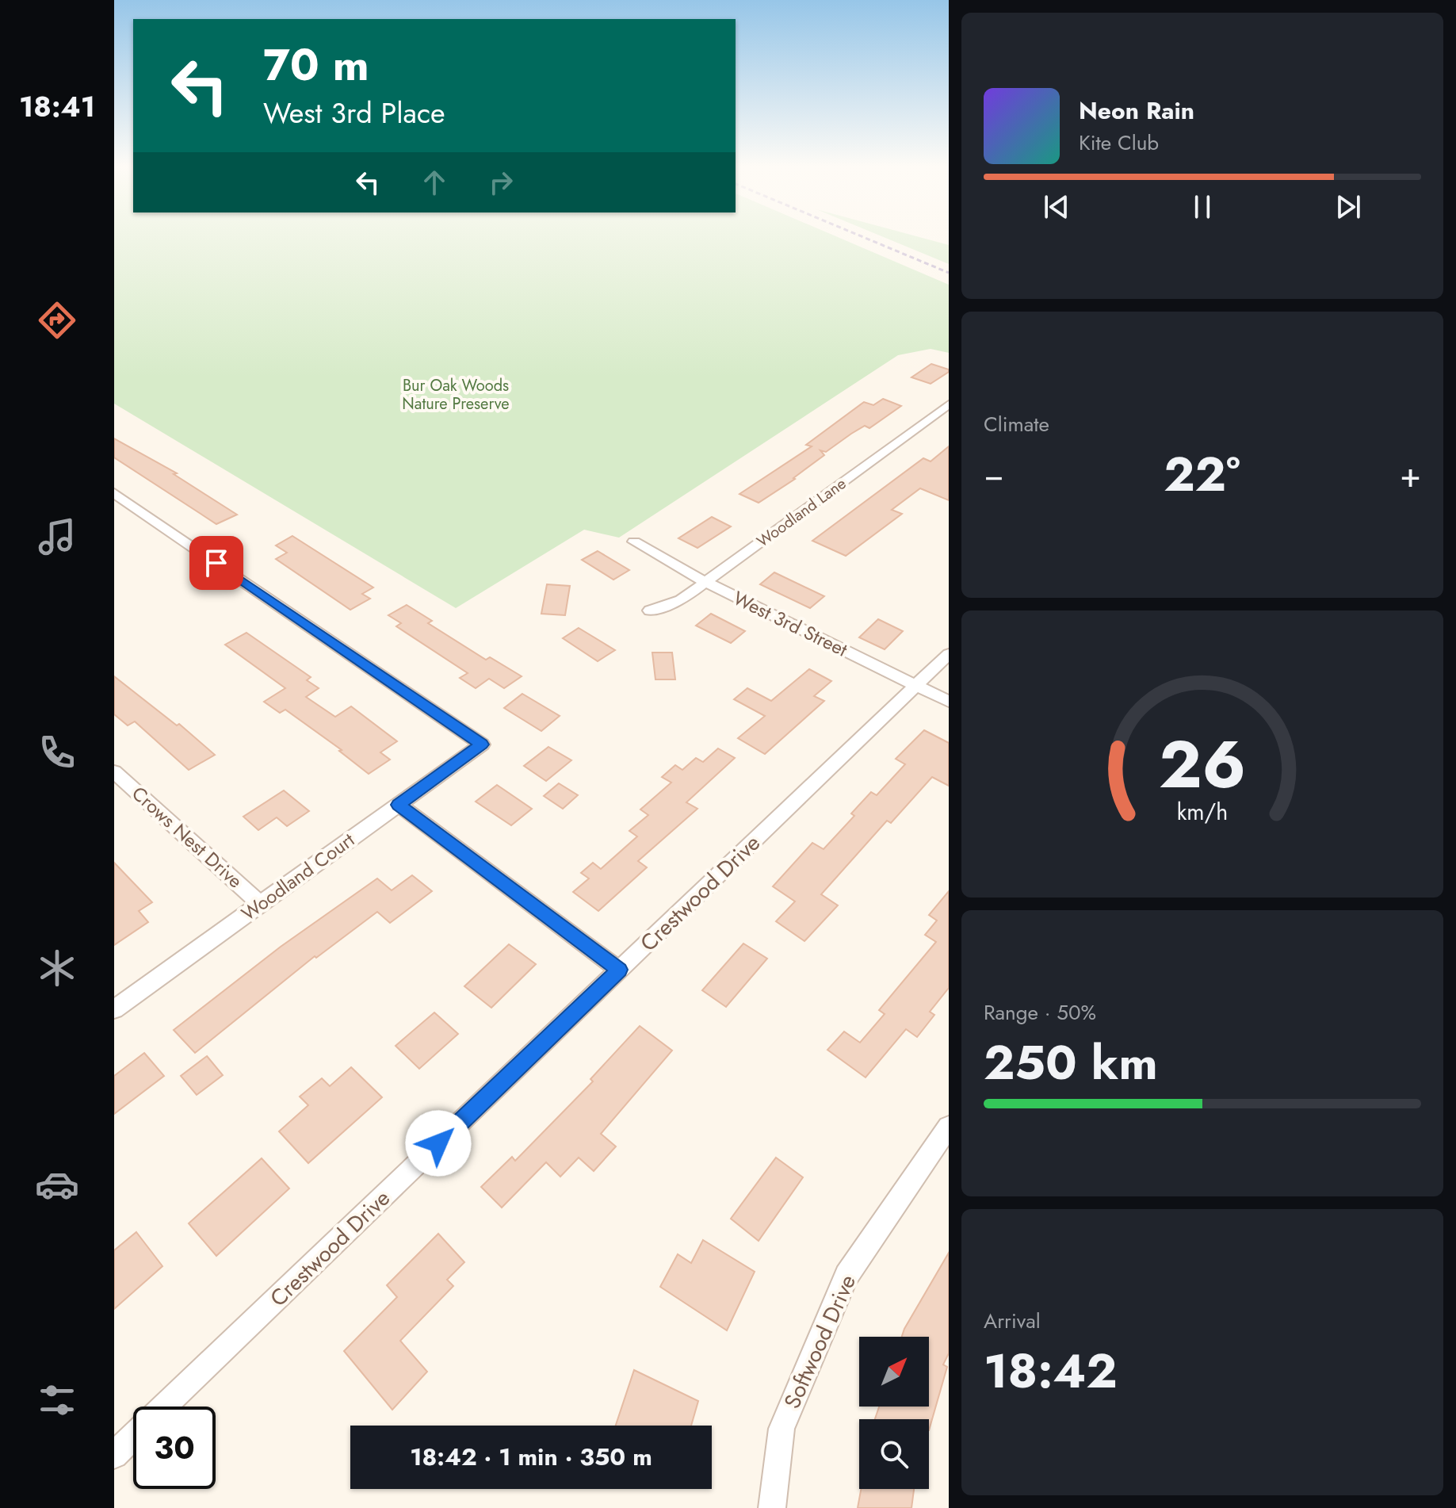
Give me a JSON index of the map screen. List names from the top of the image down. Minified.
{"streets":{"street":["Woodland Lane","West 3rd Street","Crows Nest Drive","Woodland Court","Crestwood Drive","Softwood Drive"]},"crossings":[["Woodland Lane","West 3rd Street"],["West 3rd Street","Crestwood Drive"],["Crows Nest Drive","Woodland Court"]],"parks":["Bur Oak Woods Nature Preserve"],"north":"top right","page":{"tabs":"18:41","turn":["70 m","West 3rd Place"],"song":["Neon Rain","Kite Club"],"tile":["Climate",["Range · 50%","250 km"],["Arrival","18:42"]],"heat":["−","22°","+"],"limit":"30","trip":"18:42 · 1 min · 350 m","gauge":["26","km/h"]}}
